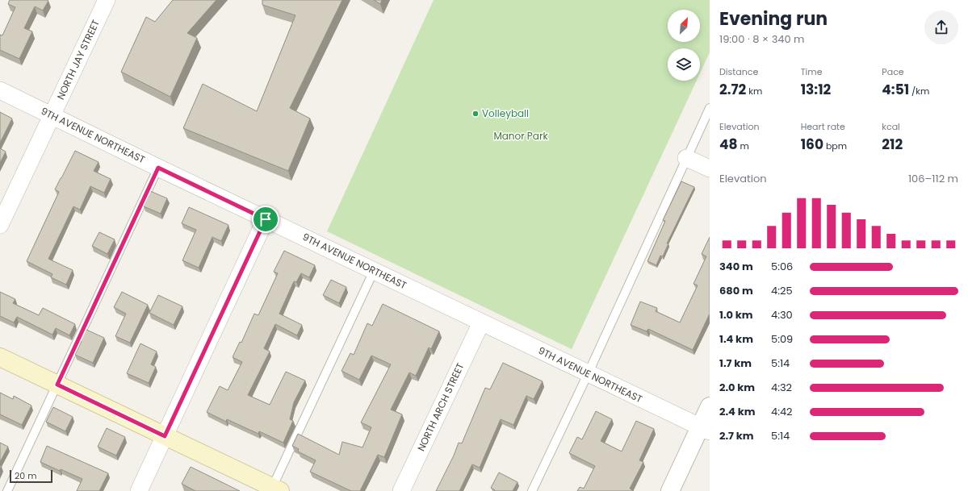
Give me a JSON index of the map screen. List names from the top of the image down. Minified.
{"streets":{"street":["NORTH JAY STREET","9TH AVENUE NORTHEAST","NORTH ARCH STREET"]},"crossings":[["NORTH JAY STREET","9TH AVENUE NORTHEAST"],["9TH AVENUE NORTHEAST","NORTH ARCH STREET"]],"parks":["Manor Park"],"places":["Volleyball"],"scale_bar":"20 m","north":"top right","page":{"heading":["Evening run","19:00 · 8 × 340 m"],"stats":[["Distance","2.72 km"],["Time","13:12"],["Pace","4:51 /km"],["Elevation","48 m"],["Heart rate","160 bpm"],["kcal","212"]],"chart":["Elevation","106–112 m"],"list":[{"name":"340 m","note":"5:06"},{"name":"680 m","note":"4:25"},{"name":"1.0 km","note":"4:30"},{"name":"1.4 km","note":"5:09"},{"name":"1.7 km","note":"5:14"},{"name":"2.0 km","note":"4:32"},{"name":"2.4 km","note":"4:42"},{"name":"2.7 km","note":"5:14"}],"scale":"20 m"}}
